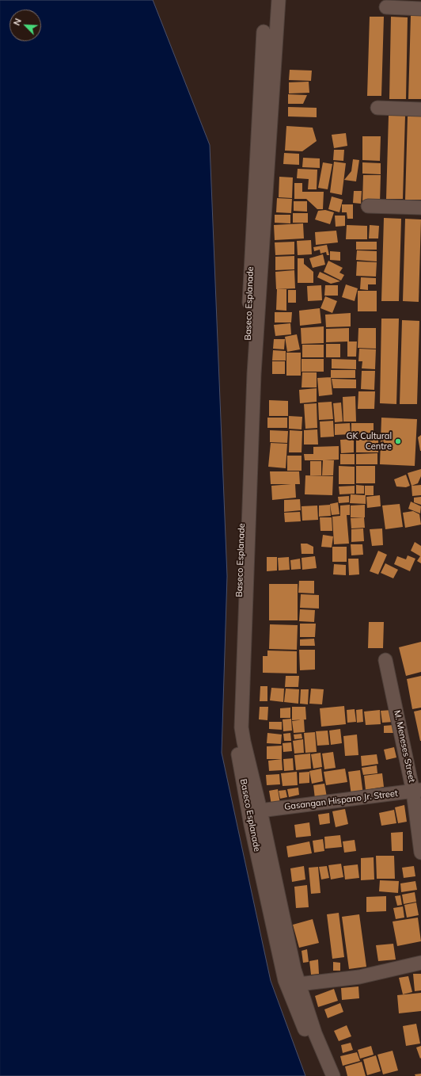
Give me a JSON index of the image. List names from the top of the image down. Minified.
{"streets":{"street":["Baseco Esplanade","M. Meneses Street","Gasangan Hispano Jr. Street"]},"crossings":[["M. Meneses Street","Gasangan Hispano Jr. Street"]],"places":["GK Cultural Centre"],"north":"top left"}
